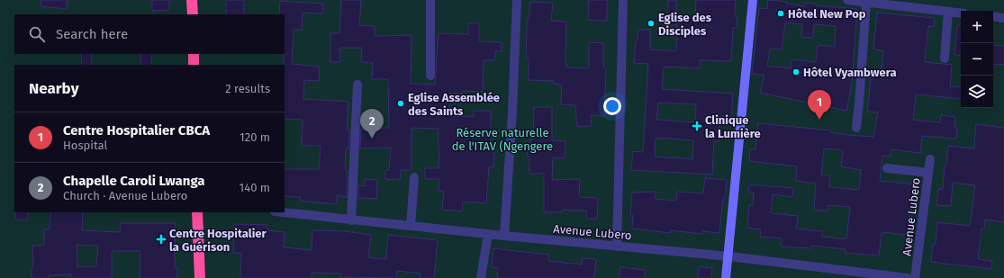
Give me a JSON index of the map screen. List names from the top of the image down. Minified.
{"streets":{"street":["Avenue Lubero"]},"parks":["Réserve naturelle de l'ITAV (Ngengere"],"places":{"other":["Hôtel New Pop","Eglise des Disciples","Hôtel Vyambwera","Eglise Assemblée des Saints"],"health":["Clinique la Lumière","Centre Hospitalier la Guérison"]},"page":{"map_buttons":["+","−"],"search":"Search here","heading":["Nearby","2 results"],"pins":["1","2"],"list":[{"mark":"1","name":"Centre Hospitalier CBCA","note":"Hospital","value":"120 m"},{"mark":"2","name":"Chapelle Caroli Lwanga","note":"Church · Avenue Lubero","value":"140 m"}]}}
